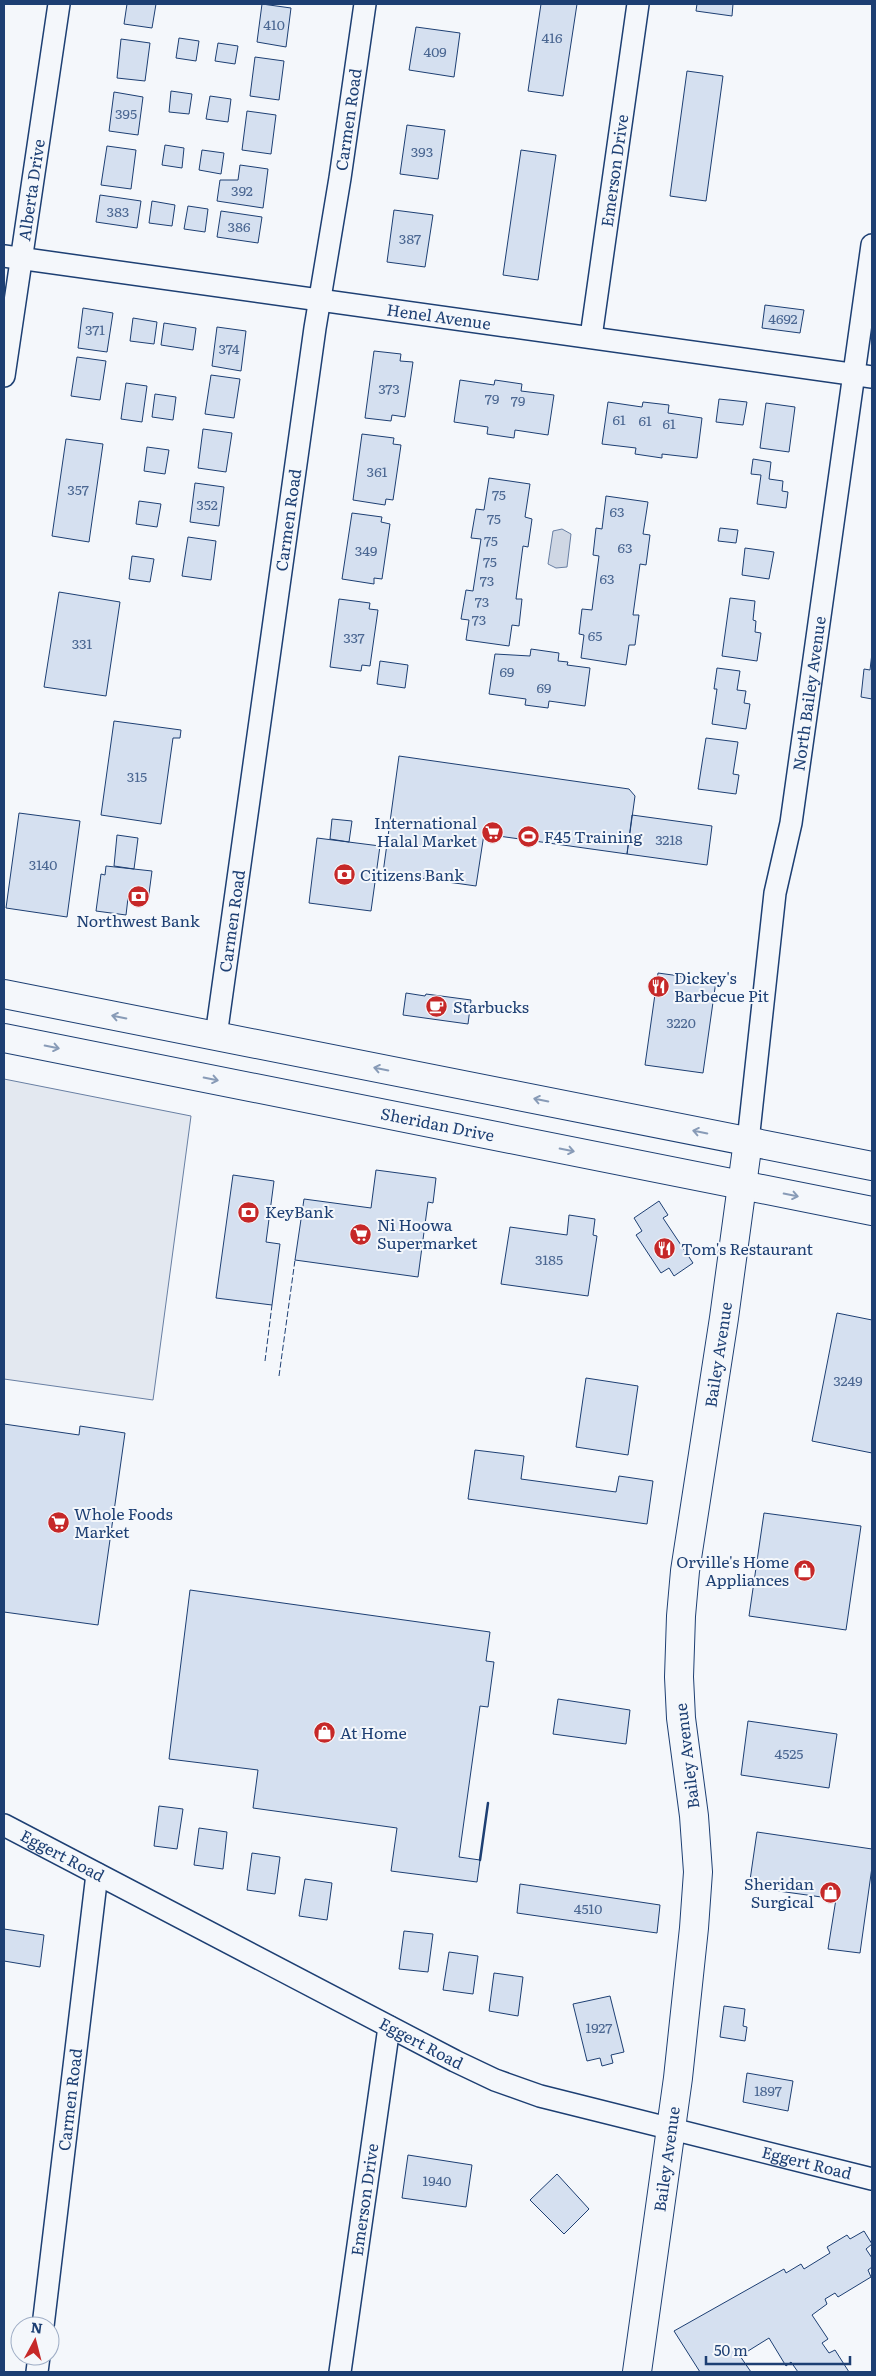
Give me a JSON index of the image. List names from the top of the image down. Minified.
{"streets":{"main road":["Sheridan Drive","Bailey Avenue"],"street":["Carmen Road","Emerson Drive","Alberta Drive","Henel Avenue","North Bailey Avenue","Eggert Road"]},"crossings":[["Carmen Road","Henel Avenue"],["Carmen Road","Eggert Road"],["Emerson Drive","Henel Avenue"],["Emerson Drive","Eggert Road"],["Alberta Drive","Henel Avenue"],["Henel Avenue","North Bailey Avenue"],["North Bailey Avenue","Bailey Avenue"],["Sheridan Drive","Bailey Avenue"],["Bailey Avenue","Eggert Road"]],"places":{"supermarket":["International Halal Market","Ni Hoowa Supermarket","Whole Foods Market"],"sports":["F45 Training"],"bank":["Citizens Bank","Northwest Bank","KeyBank"],"restaurant":["Dickey's Barbecue Pit","Tom's Restaurant"],"cafe":["Starbucks"],"shop":["Orville's Home Appliances","At Home","Sheridan Surgical"]},"house_numbers":["410","416","409","395","393","392","383","386","387","4692","371","374","373","79","79","61","61","61","361","357","75","352","63","75","75","63","349","75","63","73","73","73","65","337","331","69","69","315","3218","3140","3220","3185","3249","4525","4510","1927","1897","1940"],"scale_bar":"50 m","north":"top"}
